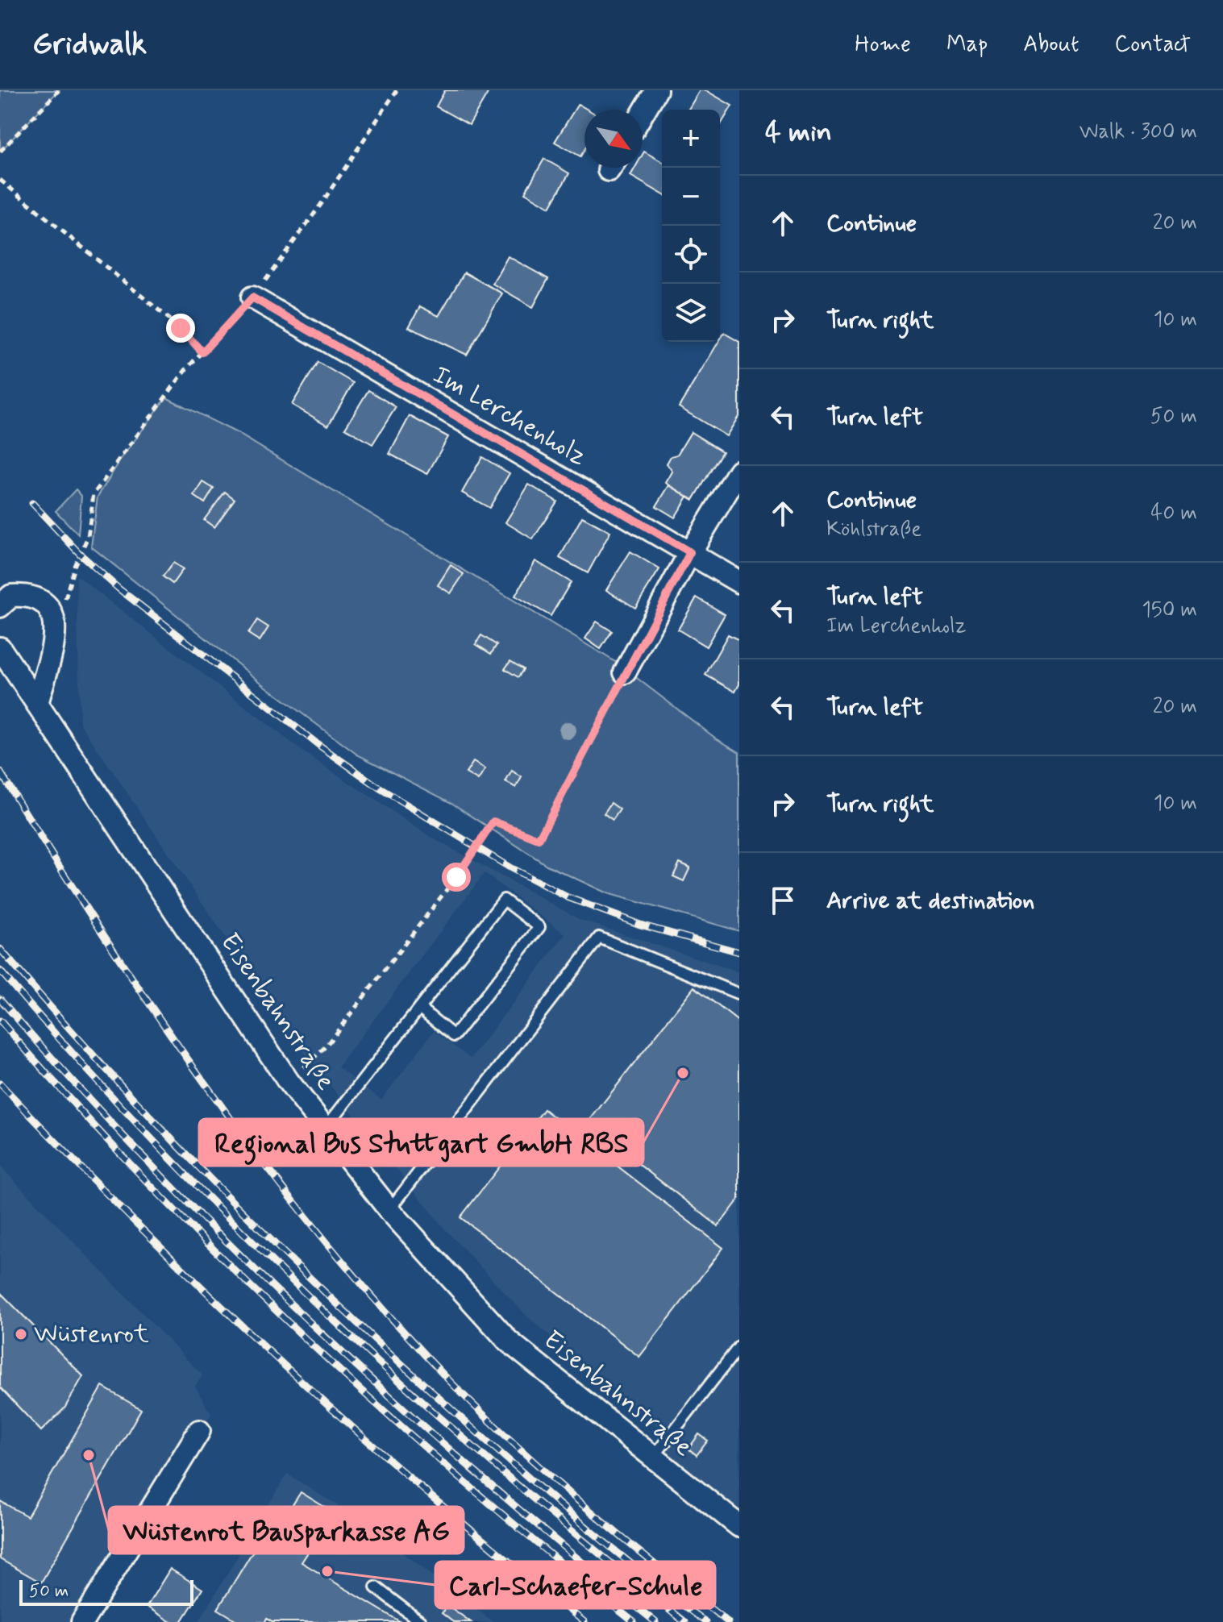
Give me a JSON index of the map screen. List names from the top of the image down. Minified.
{"streets":{"street":["Im Lerchenholz","Eisenbahnstraße"]},"places":["Regional Bus Stuttgart GmbH RBS","Wüstenrot","Wüstenrot Bausparkasse AG","Carl-Schaefer-Schule"],"scale_bar":"50 m","north":"bottom right","page":{"header":"Gridwalk","nav":["Home","Map","About","Contact"],"heading":["4 min","Walk · 300 m"],"map_buttons":["+","−"],"list":[["Continue","20 m"],["Turn right","10 m"],["Turn left","50 m"],["Continue","Köhlstraße","40 m"],["Turn left","Im Lerchenholz","150 m"],["Turn left","20 m"],["Turn right","10 m"],"Arrive at destination"],"scale":"50 m"}}
